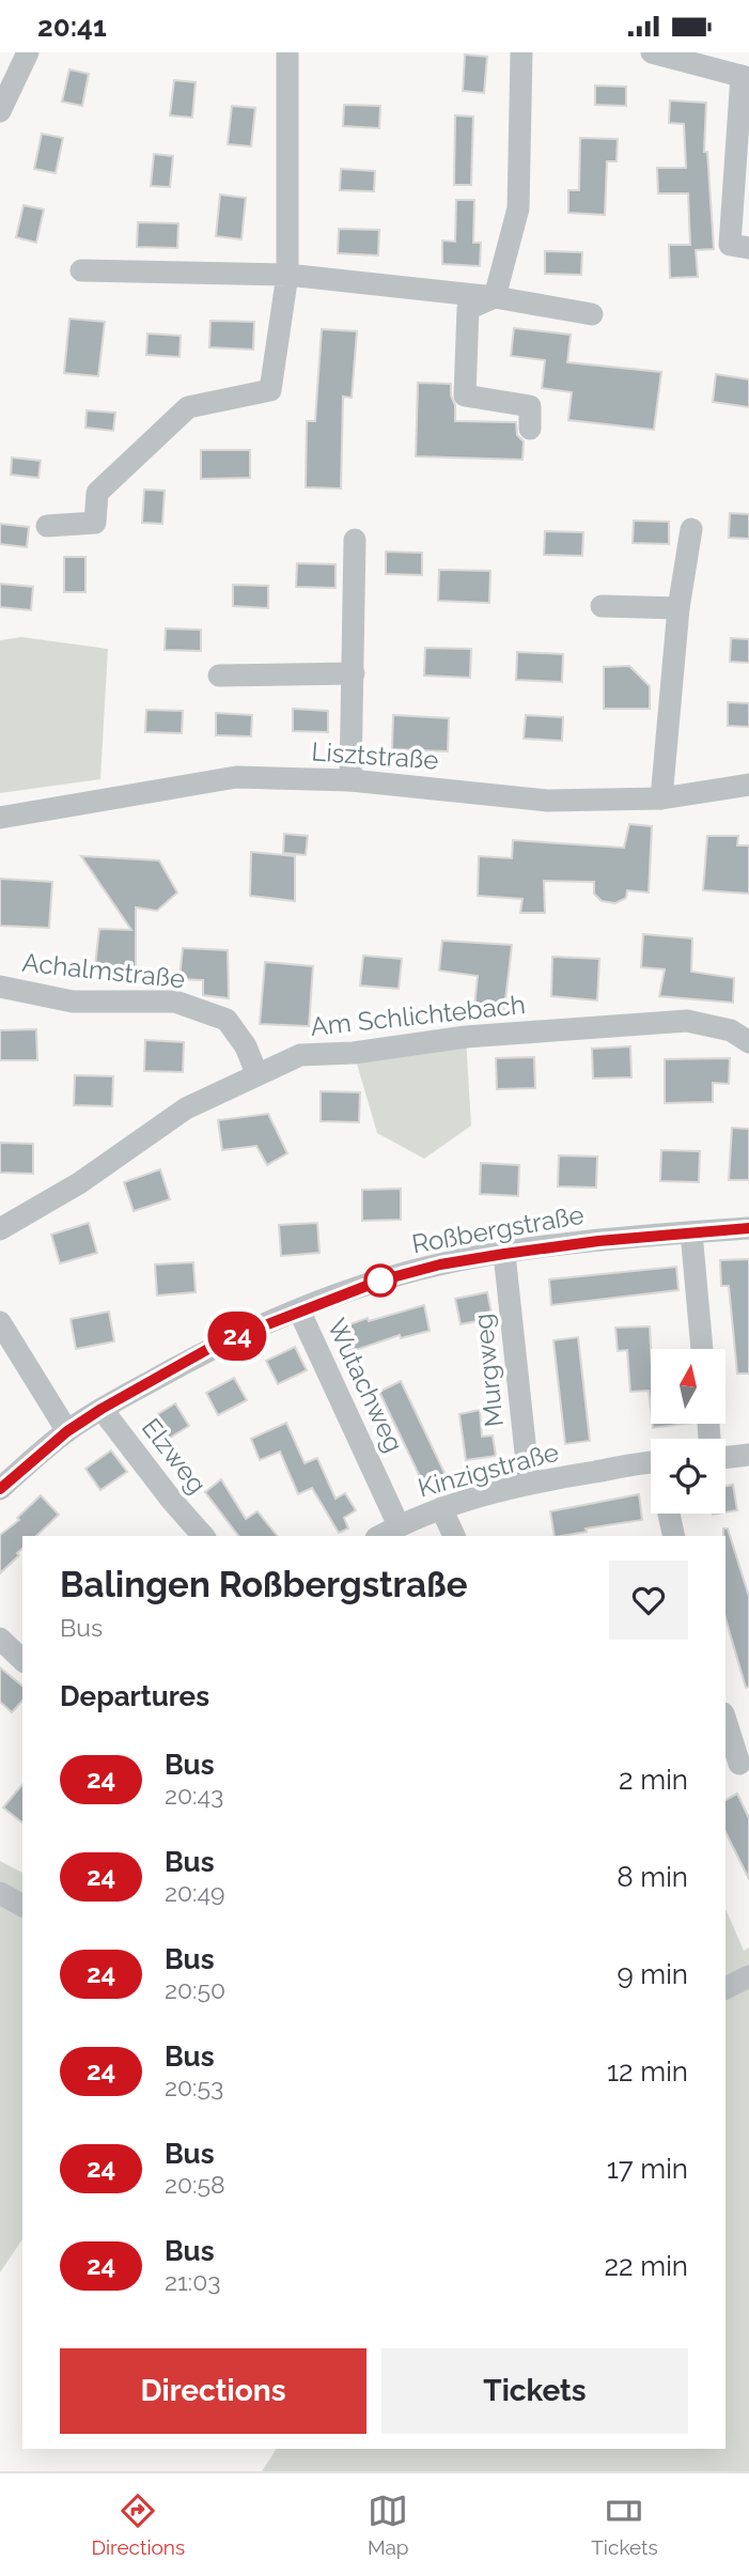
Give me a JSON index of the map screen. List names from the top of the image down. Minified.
{"streets":{"street":["Lisztstraße","Achalmstraße","Am Schlichtebach","Roßbergstraße","Murgweg","Wutachweg","Elzweg","Kinzigstraße"]},"crossings":[["Achalmstraße","Am Schlichtebach"],["Roßbergstraße","Murgweg"],["Roßbergstraße","Wutachweg"],["Roßbergstraße","Elzweg"],["Murgweg","Kinzigstraße"],["Wutachweg","Kinzigstraße"]],"lines":["bus line 24"],"north":"top","page":{"status":"20:41","on_map":"24","heading":[["Balingen Roßbergstraße","Bus"],"Departures"],"list":[{"mark":"24","name":"Bus","note":"20:43","value":"2 min"},{"mark":"24","name":"Bus","note":"20:49","value":"8 min"},{"mark":"24","name":"Bus","note":"20:50","value":"9 min"},{"mark":"24","name":"Bus","note":"20:53","value":"12 min"},{"mark":"24","name":"Bus","note":"20:58","value":"17 min"},{"mark":"24","name":"Bus","note":"21:03","value":"22 min"}],"buttons":["Directions","Tickets"],"tabs":["Directions","Map","Tickets"]}}
